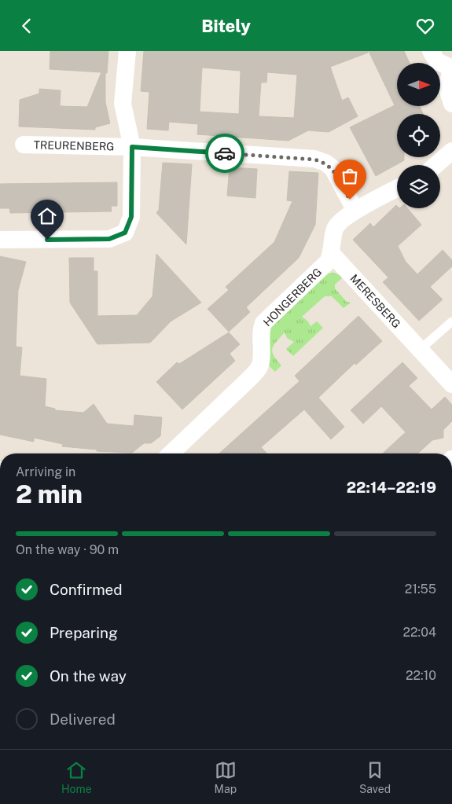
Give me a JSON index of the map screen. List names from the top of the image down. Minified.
{"streets":{"street":["TREURENBERG","HONGERBERG","MERESBERG"]},"crossings":[["HONGERBERG","MERESBERG"]],"north":"right","page":{"header":"Bitely","heading":["2 min","Arriving in","22:14–22:19"],"bar":"On the way · 90 m","list":[["Confirmed","21:55"],["Preparing","22:04"],["On the way","22:10"],"Delivered"],"tabs":["Home","Map","Saved"]}}
